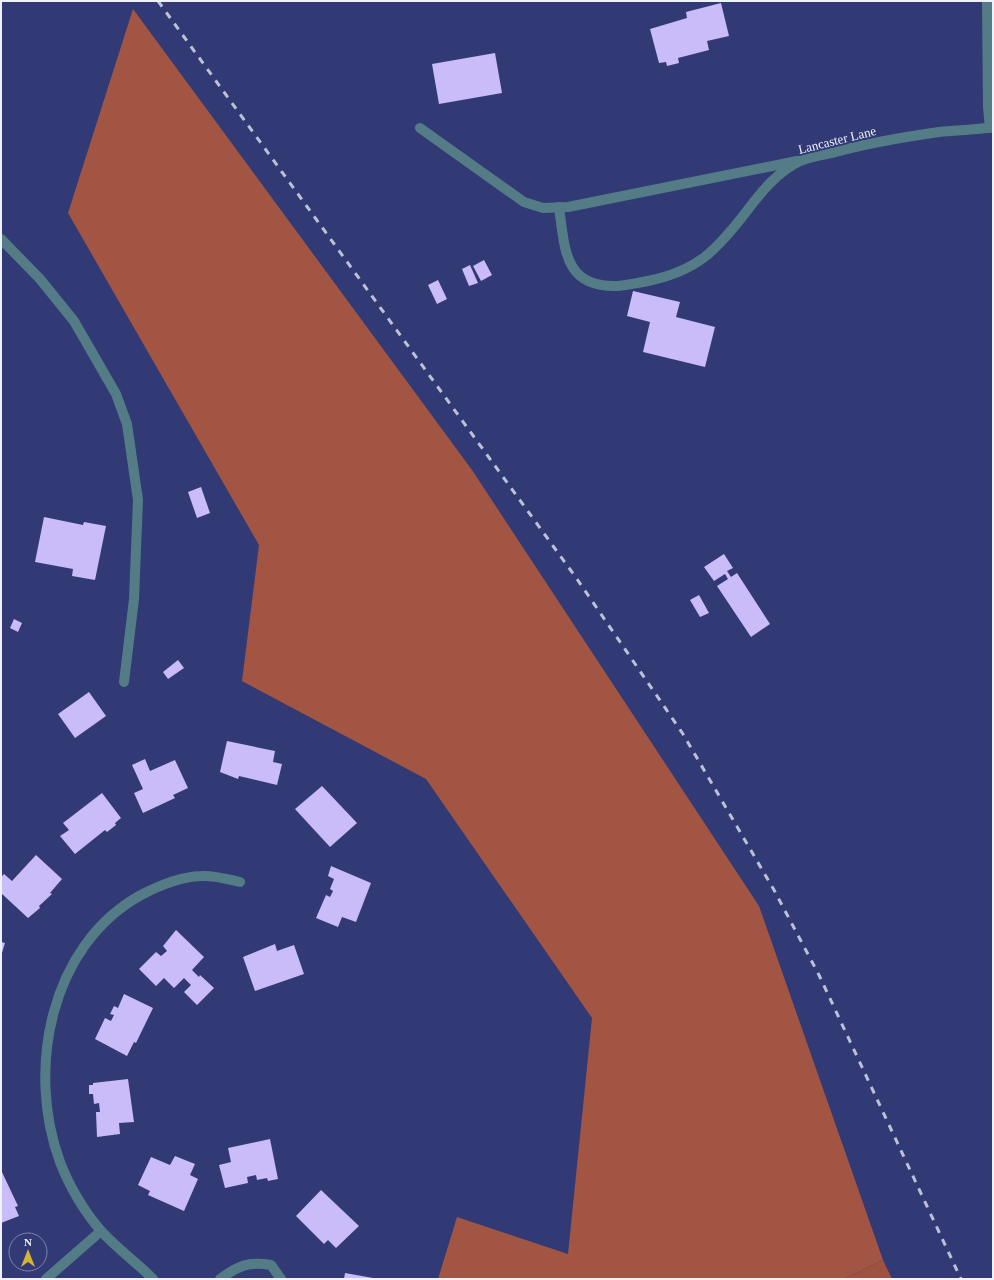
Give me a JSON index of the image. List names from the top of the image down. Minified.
{"streets":{"street":["Lancaster Lane"]},"north":"top"}
